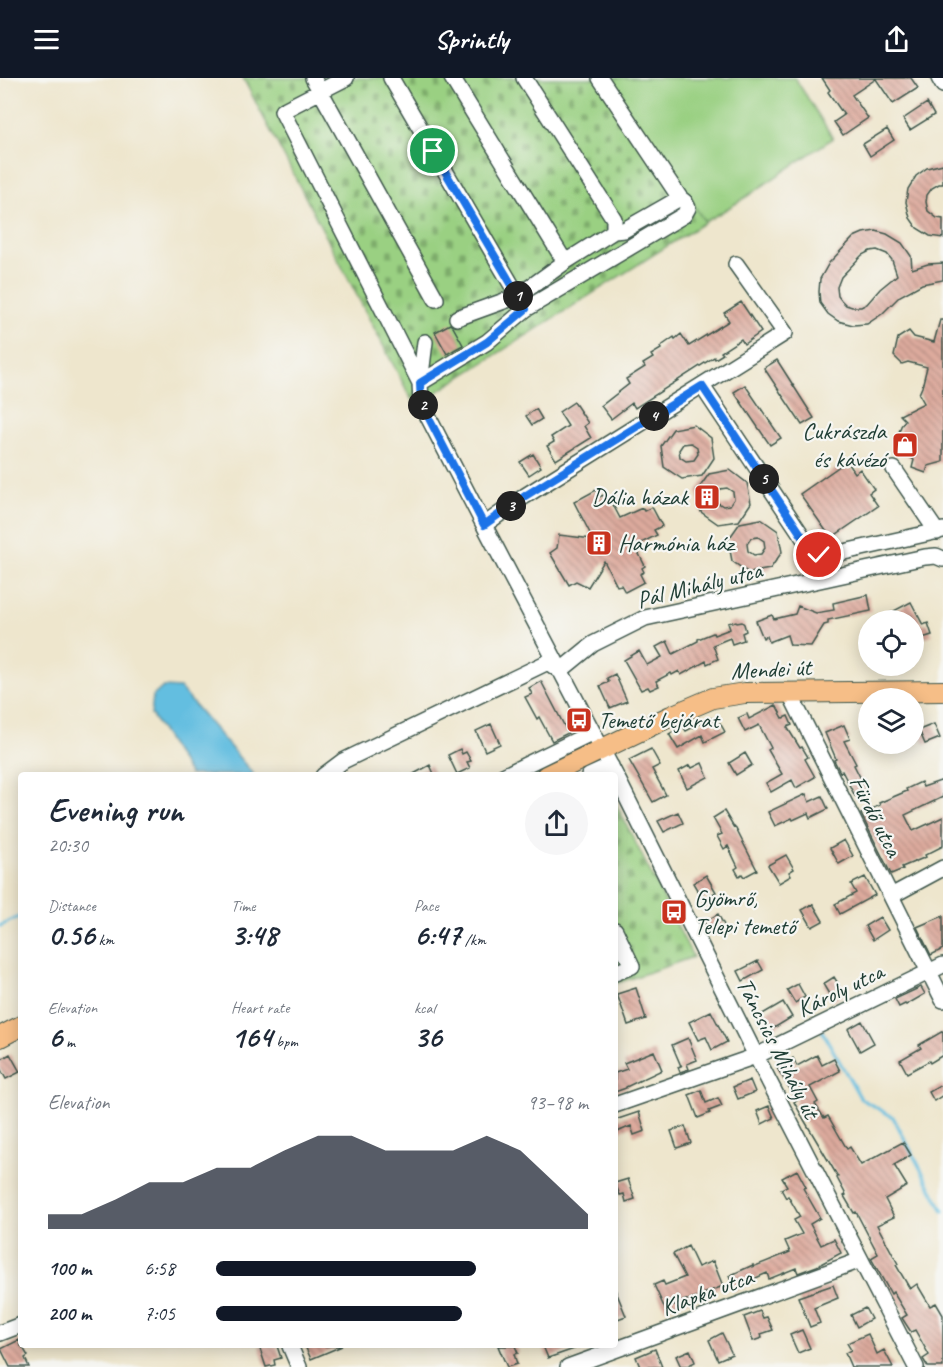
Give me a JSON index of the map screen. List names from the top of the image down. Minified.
{"streets":{"main road":["Mendei út"],"street":["Pál Mihály utca","Fürdő utca","Károly utca","Táncsics Mihály út","Klapka utca"]},"crossings":[["Pál Mihály utca","Táncsics Mihály út"],["Mendei út","Fürdő utca"],["Mendei út","Táncsics Mihály út"],["Fürdő utca","Károly utca"],["Károly utca","Táncsics Mihály út"],["Táncsics Mihály út","Klapka utca"]],"places":{"shop":["Cukrászda és kávézó"],"building":["Dália házak","Harmónia ház"],"bus stop":["Temető bejárat","Gyömrő, Telepi temető"]},"page":{"header":"Sprintly","pins":["1","2","4","5","3"],"heading":["Evening run","20:30"],"stats":[["Distance","0.56 km"],["Time","3:48"],["Pace","6:47 /km"],["Elevation","6 m"],["Heart rate","164 bpm"],["kcal","36"]],"chart":["Elevation","93–98 m"],"list":[{"name":"100 m","note":"6:58"},{"name":"200 m","note":"7:05"}]}}
